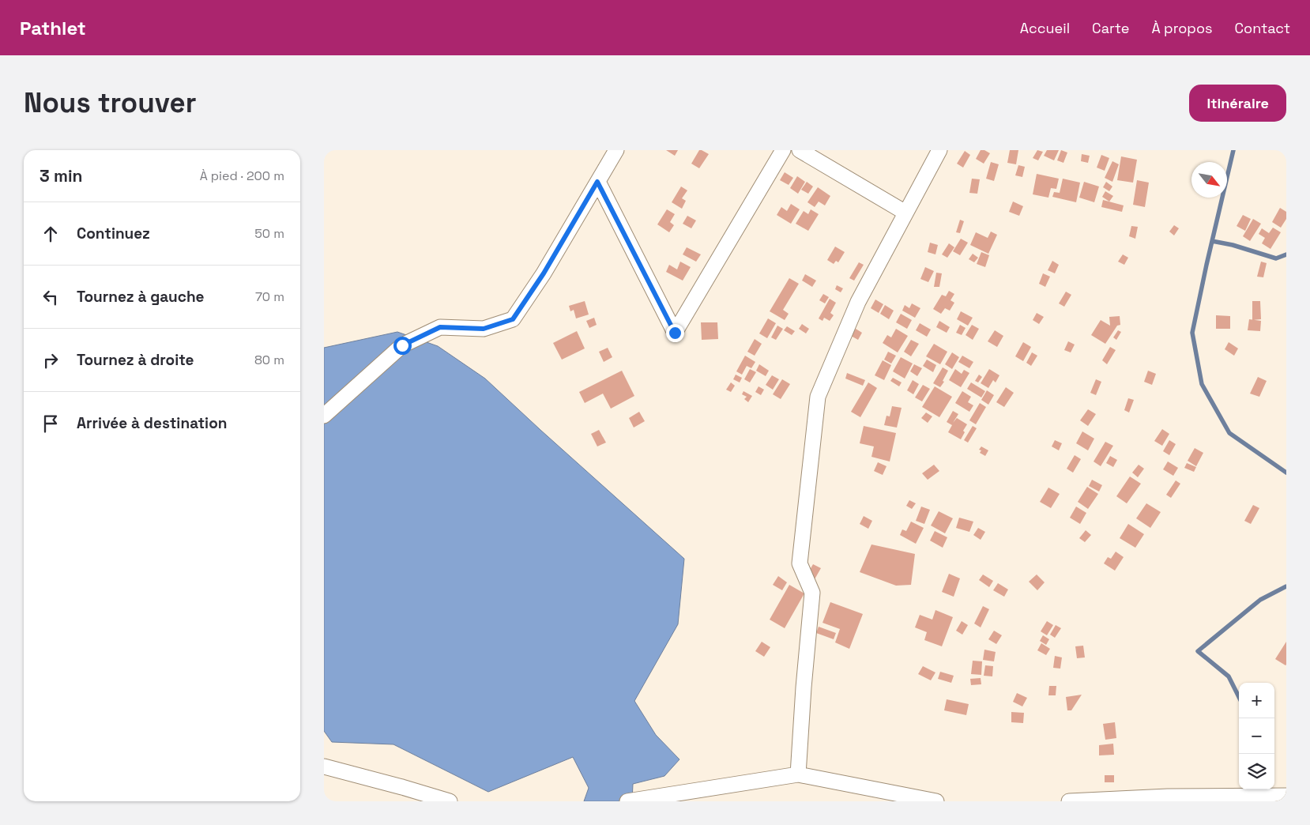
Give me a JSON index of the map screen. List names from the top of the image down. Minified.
{"north":"bottom right","page":{"header":"Pathlet","nav":["Accueil","Carte","À propos","Contact"],"buttons":"Itinéraire","title":"Nous trouver","heading":["3 min","À pied · 200 m"],"list":[["Continuez","50 m"],["Tournez à gauche","70 m"],["Tournez à droite","80 m"],"Arrivée à destination"],"map_buttons":["+","−"]}}
